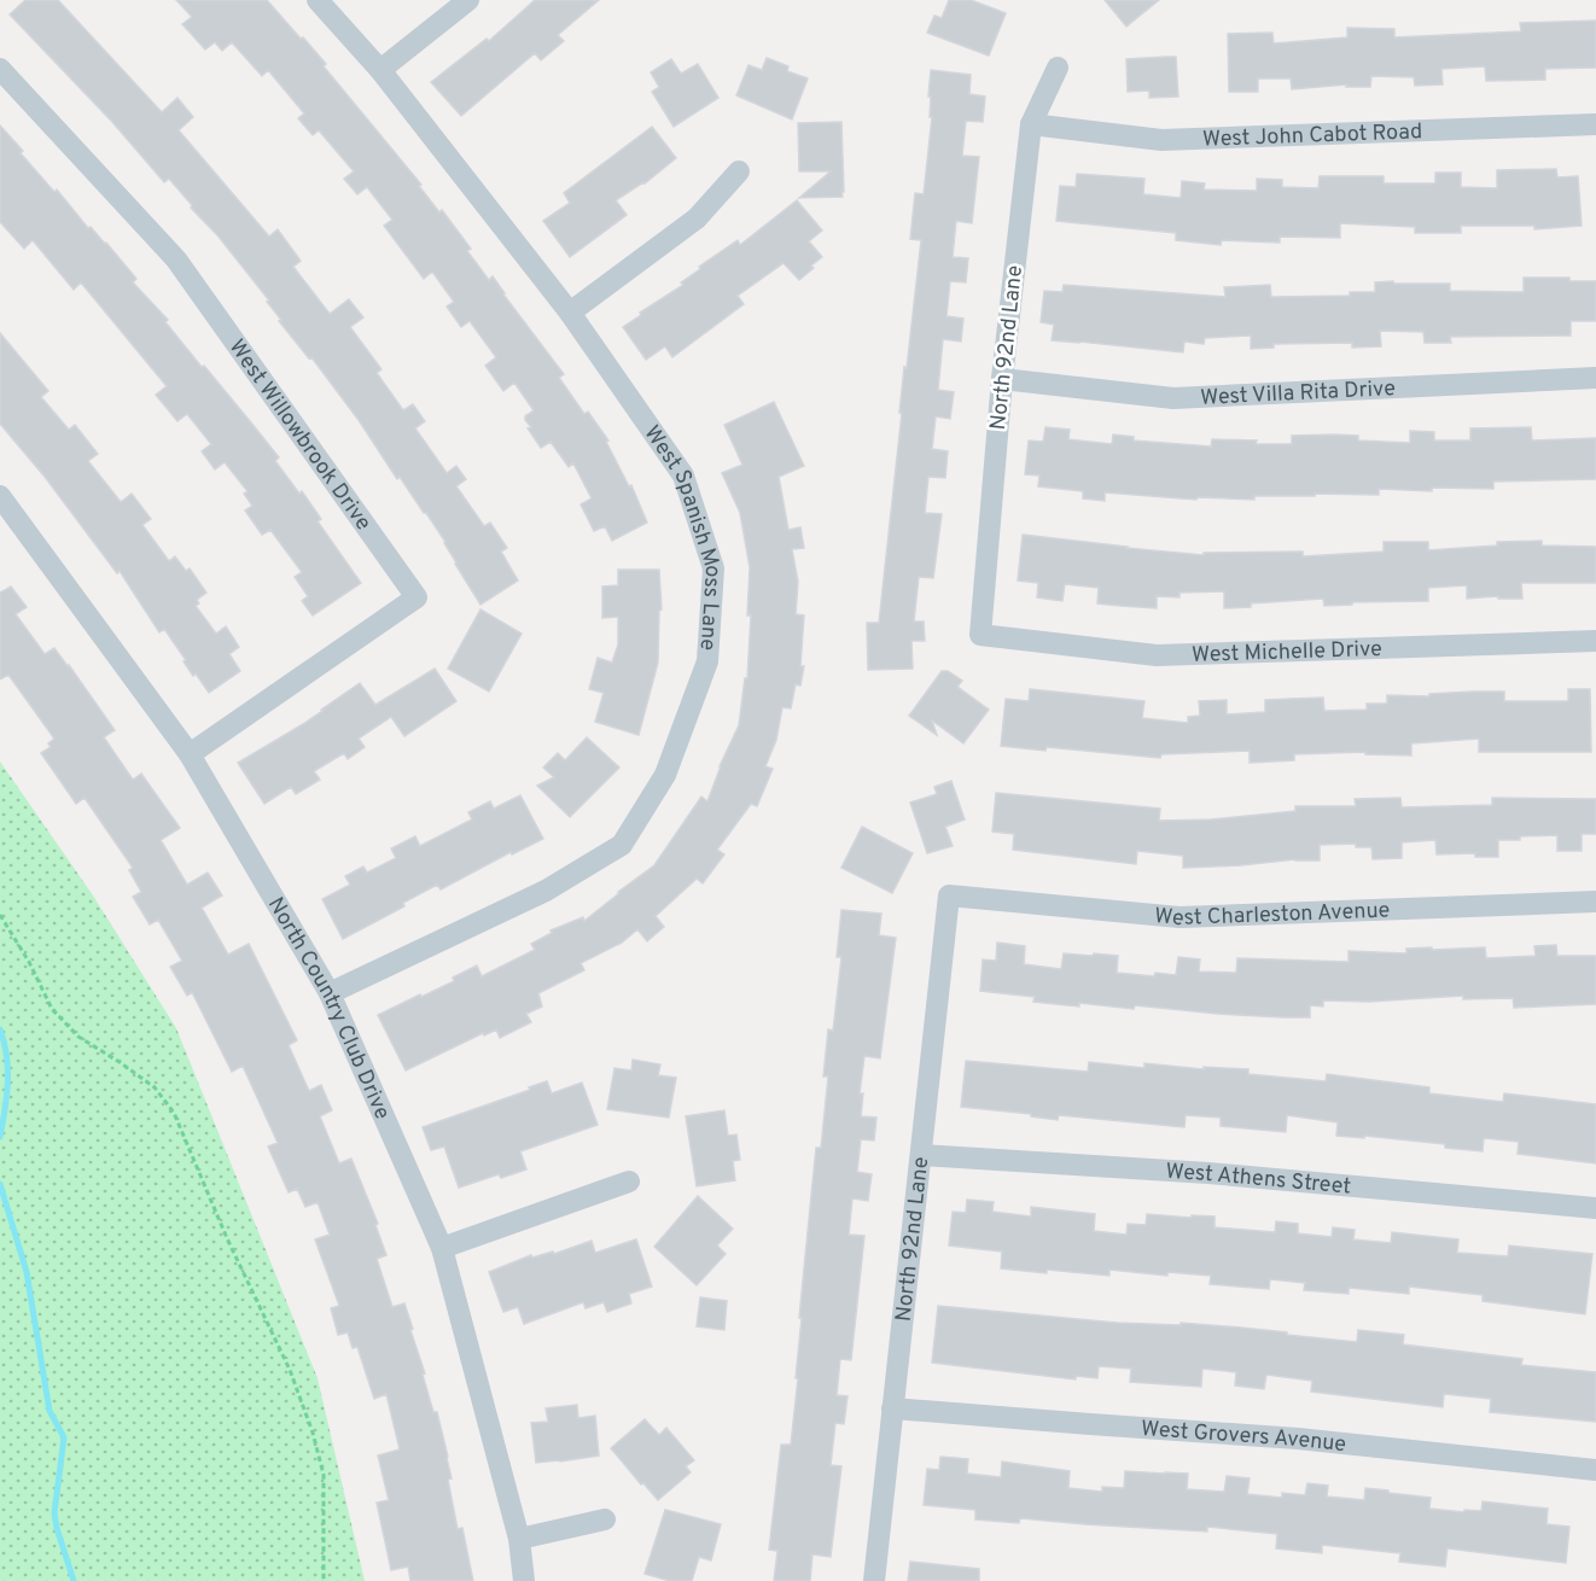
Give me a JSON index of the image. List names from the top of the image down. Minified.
{"streets":{"street":["West John Cabot Road","North 92nd Lane","West Villa Rita Drive","West Willowbrook Drive","West Spanish Moss Lane","West Michelle Drive","West Charleston Avenue","North Country Club Drive","West Athens Street","West Grovers Avenue"]},"crossings":[["West John Cabot Road","North 92nd Lane"],["North 92nd Lane","West Villa Rita Drive"],["North 92nd Lane","West Michelle Drive"],["North 92nd Lane","West Charleston Avenue"],["North 92nd Lane","West Athens Street"],["North 92nd Lane","West Grovers Avenue"],["West Willowbrook Drive","North Country Club Drive"],["West Spanish Moss Lane","North Country Club Drive"]]}
